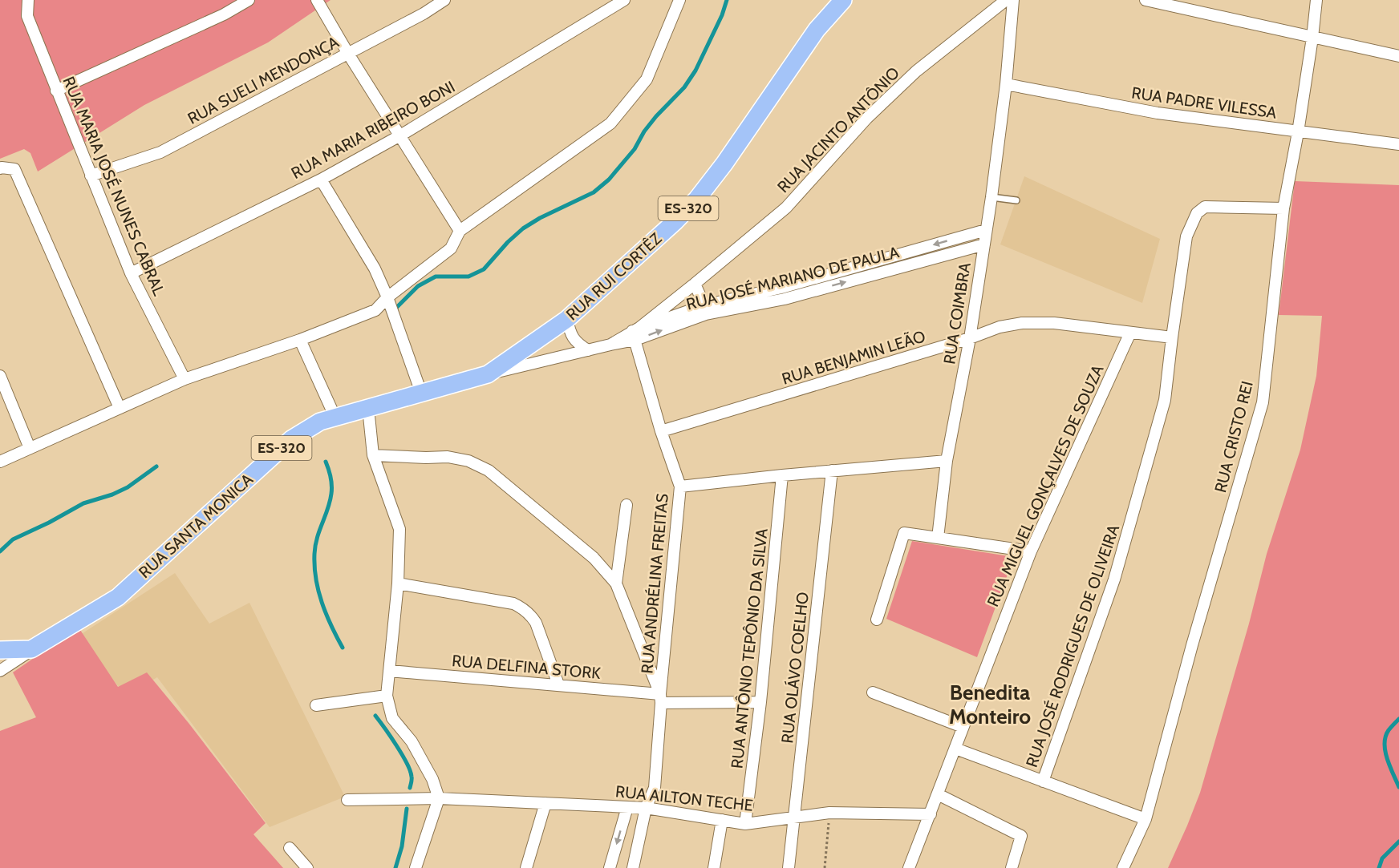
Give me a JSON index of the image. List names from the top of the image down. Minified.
{"streets":{"main road":["ES-320","RUA RUI CORTÊZ","RUA SANTA MONICA"],"street":["RUA SUELI MENDONÇA","RUA PADRE VILESSA","RUA MARIA RIBEIRO BONI","RUA JACINTO ANTÔNIO","RUA MARIA JOSÉ NUNES CABRAL","RUA JOSÉ MARIANO DE PAULA","RUA COIMBRA","RUA BENJAMIN LEÃO","RUA CRISTO REI","RUA MIGUEL GONÇALVES DE SOUZA","RUA ANDRÉLINA FREITAS","RUA JOSÉ RODRIGUES DE OLIVEIRA","RUA ANTÔNIO TEPÔNIO DA SILVA","RUA DELFINA STORK","RUA OLÁVO COELHO","RUA AILTON TECHE"]},"crossings":[["RUA SUELI MENDONÇA","RUA MARIA JOSÉ NUNES CABRAL"],["RUA PADRE VILESSA","RUA COIMBRA"],["RUA PADRE VILESSA","RUA CRISTO REI"],["RUA MARIA RIBEIRO BONI","RUA MARIA JOSÉ NUNES CABRAL"],["RUA JACINTO ANTÔNIO","RUA JOSÉ MARIANO DE PAULA"],["RUA JACINTO ANTÔNIO","RUA SANTA MONICA"],["RUA JACINTO ANTÔNIO","RUA ANDRÉLINA FREITAS"],["RUA RUI CORTÊZ","RUA SANTA MONICA"],["RUA JOSÉ MARIANO DE PAULA","RUA COIMBRA"],["RUA JOSÉ MARIANO DE PAULA","RUA ANDRÉLINA FREITAS"],["RUA COIMBRA","RUA BENJAMIN LEÃO"],["RUA BENJAMIN LEÃO","RUA MIGUEL GONÇALVES DE SOUZA"],["RUA BENJAMIN LEÃO","RUA ANDRÉLINA FREITAS"],["RUA BENJAMIN LEÃO","RUA JOSÉ RODRIGUES DE OLIVEIRA"],["RUA CRISTO REI","RUA JOSÉ RODRIGUES DE OLIVEIRA"],["RUA MIGUEL GONÇALVES DE SOUZA","RUA AILTON TECHE"],["RUA ANDRÉLINA FREITAS","RUA DELFINA STORK"],["RUA ANDRÉLINA FREITAS","RUA AILTON TECHE"],["RUA ANTÔNIO TEPÔNIO DA SILVA","RUA AILTON TECHE"],["RUA OLÁVO COELHO","RUA AILTON TECHE"]],"districts":["Benedita Monteiro"]}
